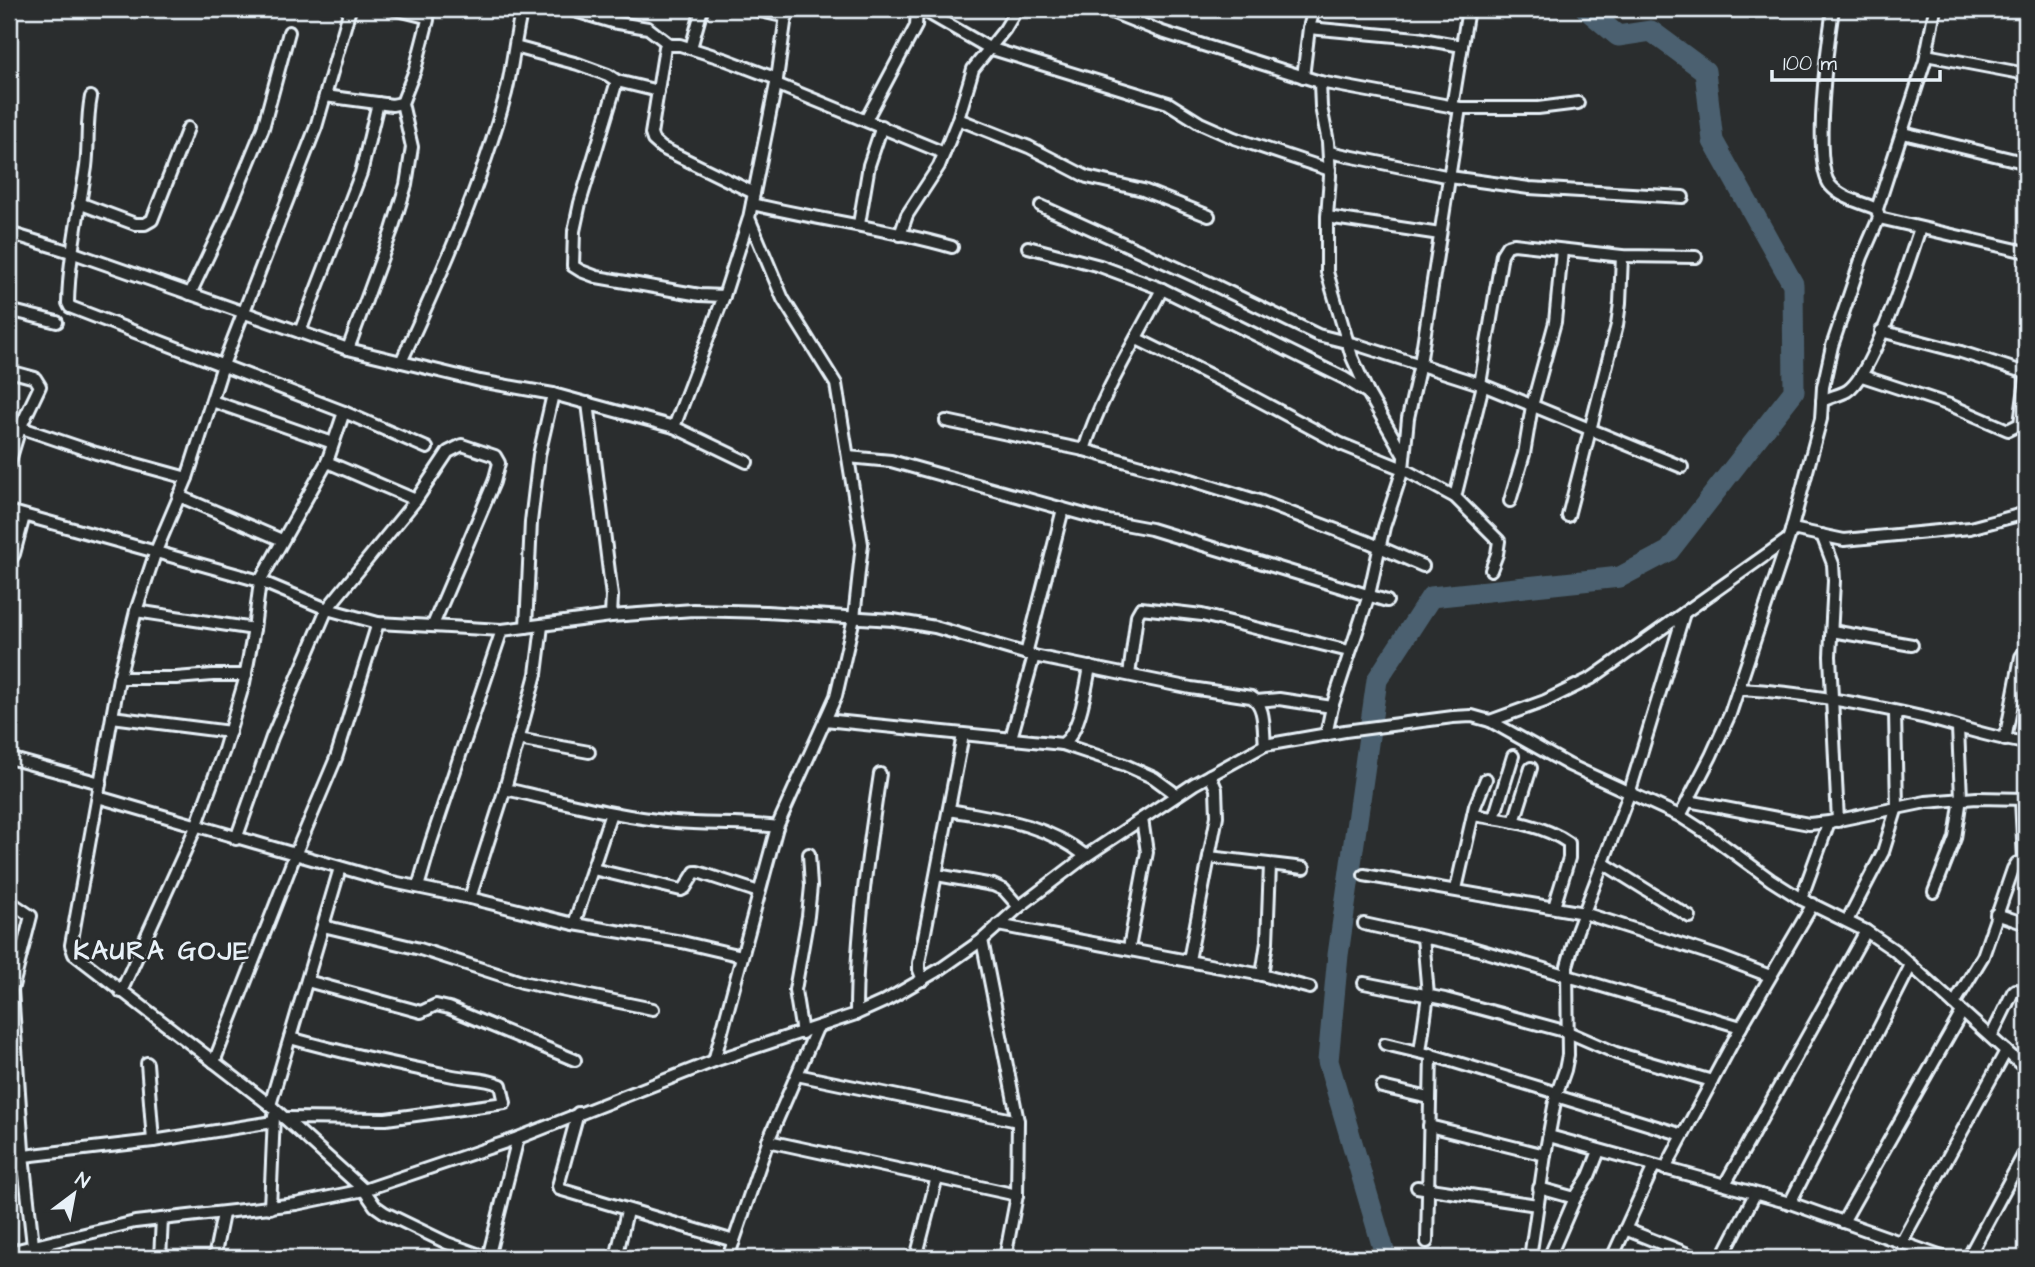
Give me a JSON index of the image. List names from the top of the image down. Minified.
{"districts":["KAURA GOJE"],"scale_bar":"100 m","north":"top right"}
